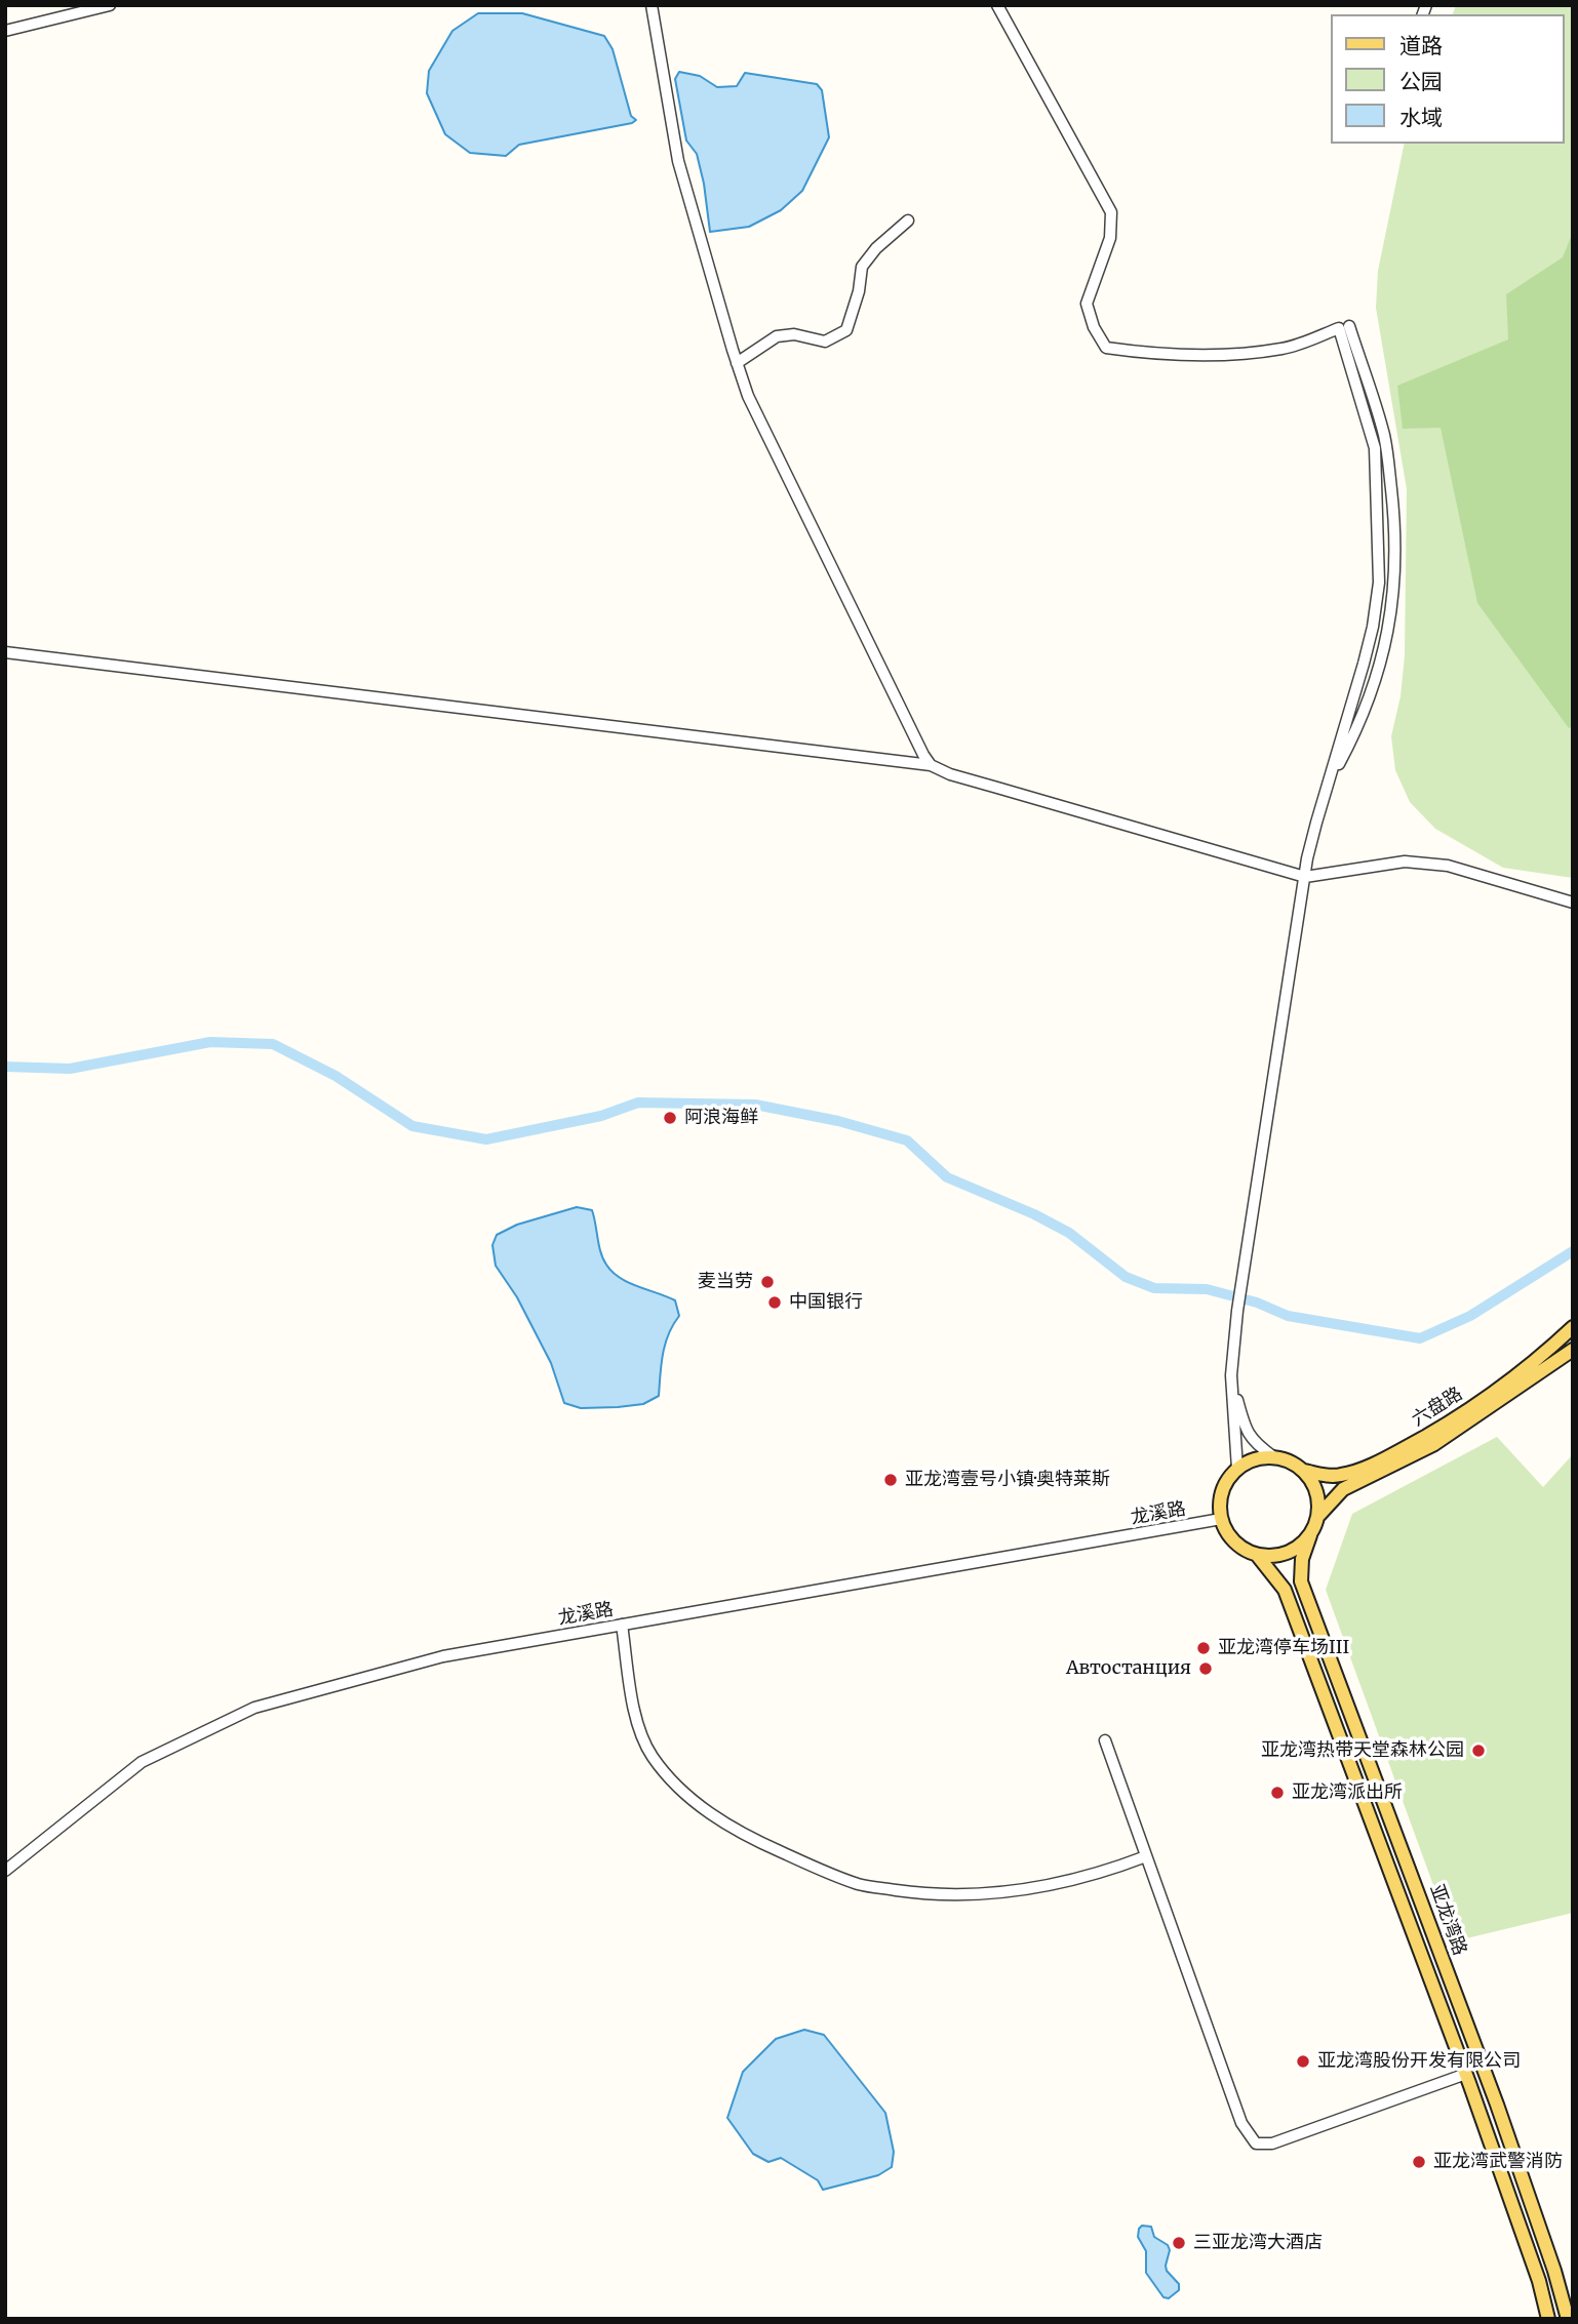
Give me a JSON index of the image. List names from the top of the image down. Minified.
{"streets":{"main road":["六盘路","亚龙湾路"],"street":["龙溪路"]},"crossings":[["六盘路","龙溪路"],["六盘路","亚龙湾路"],["龙溪路","亚龙湾路"]],"places":["阿浪海鲜","麦当劳","中国银行","亚龙湾壹号小镇·奥特莱斯","亚龙湾停车场III","Автостанция","亚龙湾热带天堂森林公园","亚龙湾派出所","亚龙湾股份开发有限公司","亚龙湾武警消防","三亚龙湾大酒店"],"legend":["道路","公园","水域"]}
